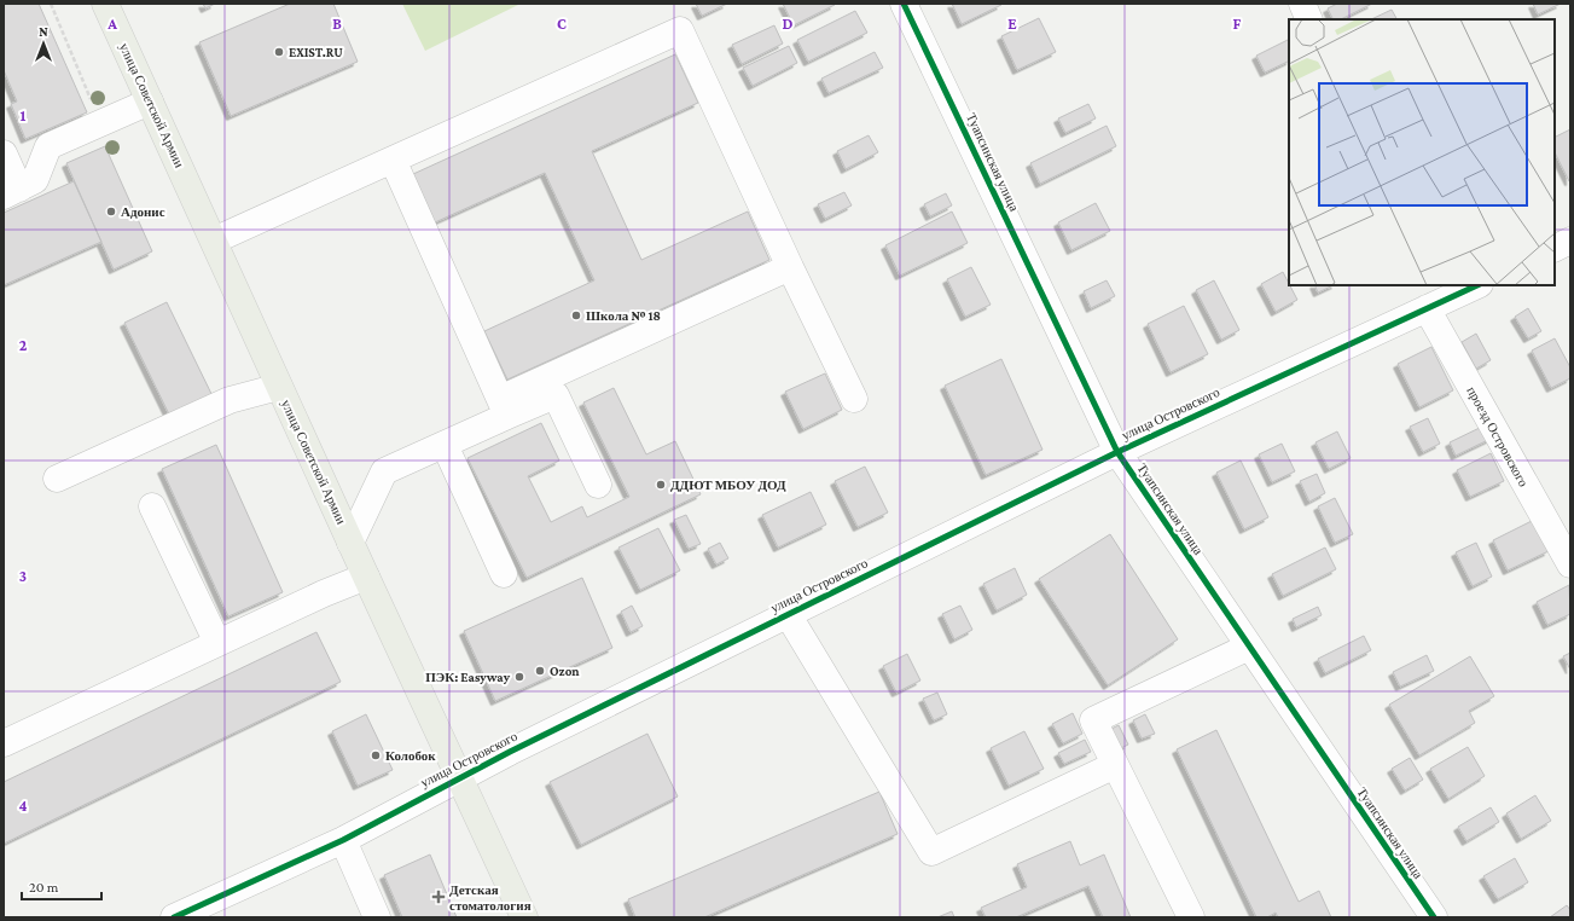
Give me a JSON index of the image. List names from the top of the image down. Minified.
{"streets":{"main road":["улица Советской Армии"],"street":["Туапсинская улица","улица Островского","проезд Островского"]},"crossings":[["улица Советской Армии","улица Островского"],["Туапсинская улица","улица Островского"],["улица Островского","проезд Островского"]],"places":{"other":["EXIST.RU","Адонис","Школа № 18","ДДЮТ МБОУ ДОД","Ozon","ПЭК: Easyway","Колобок"],"health":["Детская стоматология"]},"scale_bar":"20 m","north":"top","grid":{"columns":["A","B","C","D","E","F"],"rows":["1","2","3","4"]}}
